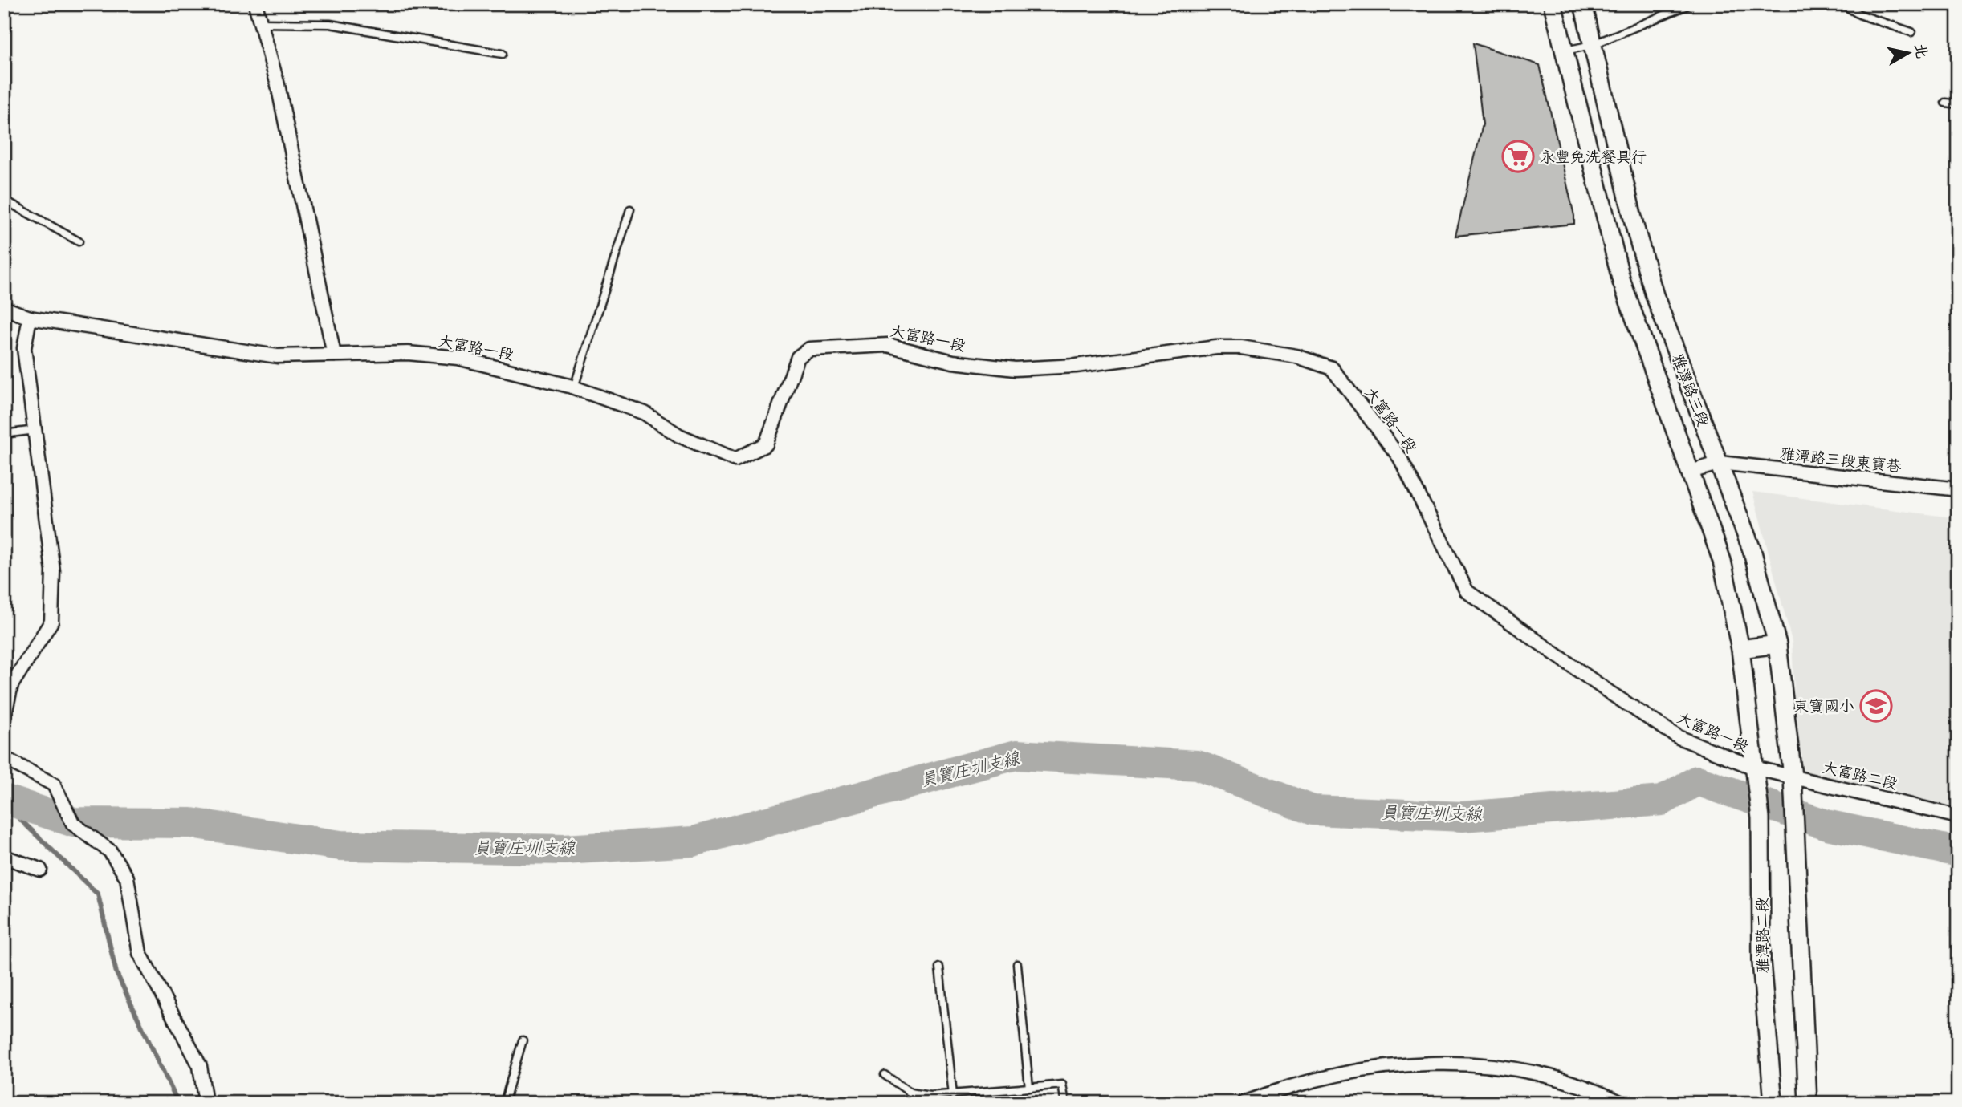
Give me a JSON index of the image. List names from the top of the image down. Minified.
{"streets":{"street":["大富路一段","雅潭路三段","雅潭路三段東寶巷","大富路二段","雅潭路二段"]},"crossings":[["大富路一段","雅潭路三段"],["大富路一段","大富路二段"],["大富路一段","雅潭路二段"],["雅潭路三段","雅潭路三段東寶巷"],["雅潭路三段","大富路二段"],["雅潭路三段","雅潭路二段"],["大富路二段","雅潭路二段"]],"water":["員寶庄圳支線"],"places":{"supermarket":["永豐免洗餐具行"],"school or university":["東寶國小"]},"north":"right"}
